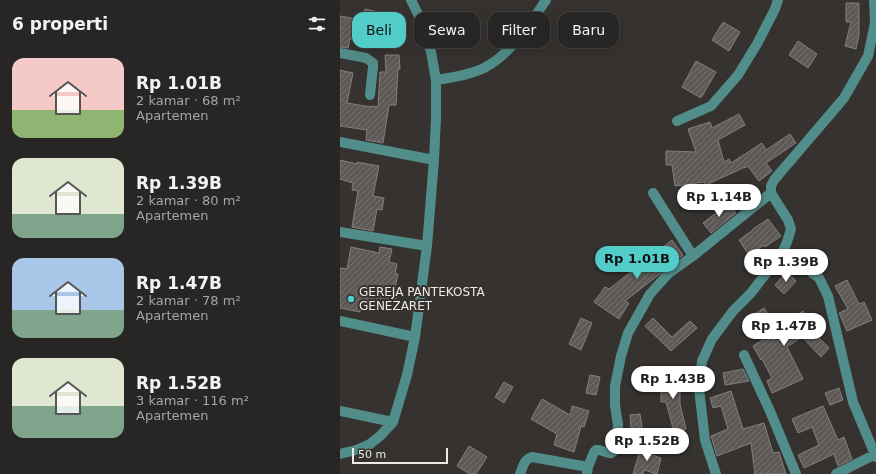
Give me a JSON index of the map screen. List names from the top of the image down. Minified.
{"places":["GEREJA PANTEKOSTA GENEZARET"],"scale_bar":"50 m","page":{"heading":"6 properti","chip":["Beli","Sewa","Filter","Baru"],"list":[{"name":"Rp 1.01B","note":"2 kamar · 68 m² · Apartemen"},{"name":"Rp 1.39B","note":"2 kamar · 80 m² · Apartemen"},{"name":"Rp 1.47B","note":"2 kamar · 78 m² · Apartemen"},{"name":"Rp 1.52B","note":"3 kamar · 116 m² · Apartemen"}],"price":["Rp 1.14B","Rp 1.01B","Rp 1.39B","Rp 1.47B","Rp 1.43B","Rp 1.52B"],"scale":"50 m"}}
